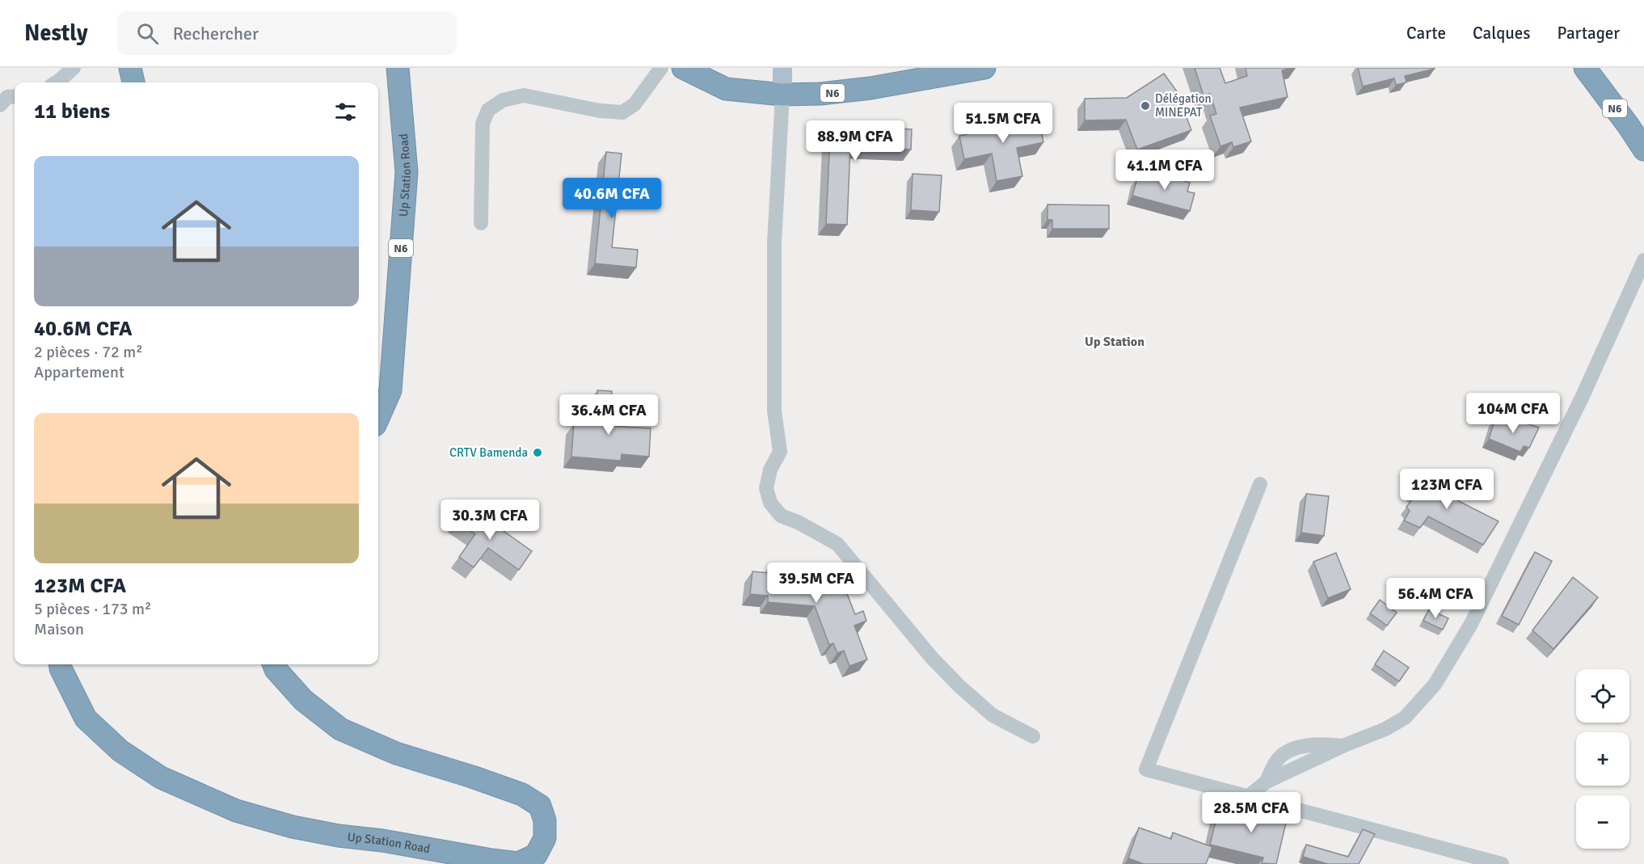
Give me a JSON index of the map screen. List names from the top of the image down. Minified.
{"streets":{"highway":["N6","Up Station Road"]},"districts":["Up Station"],"places":["Délégation MINEPAT","CRTV Bamenda"],"page":{"header":"Nestly","search":"Rechercher","nav":["Carte","Calques","Partager"],"heading":"11 biens","price":["51.5M CFA","88.9M CFA","41.1M CFA","40.6M CFA","104M CFA","36.4M CFA","123M CFA","30.3M CFA","39.5M CFA","56.4M CFA","28.5M CFA"],"list":[{"name":"40.6M CFA","note":"2 pièces · 72 m² · Appartement"},{"name":"123M CFA","note":"5 pièces · 173 m² · Maison"}],"map_buttons":["+","−"]}}
